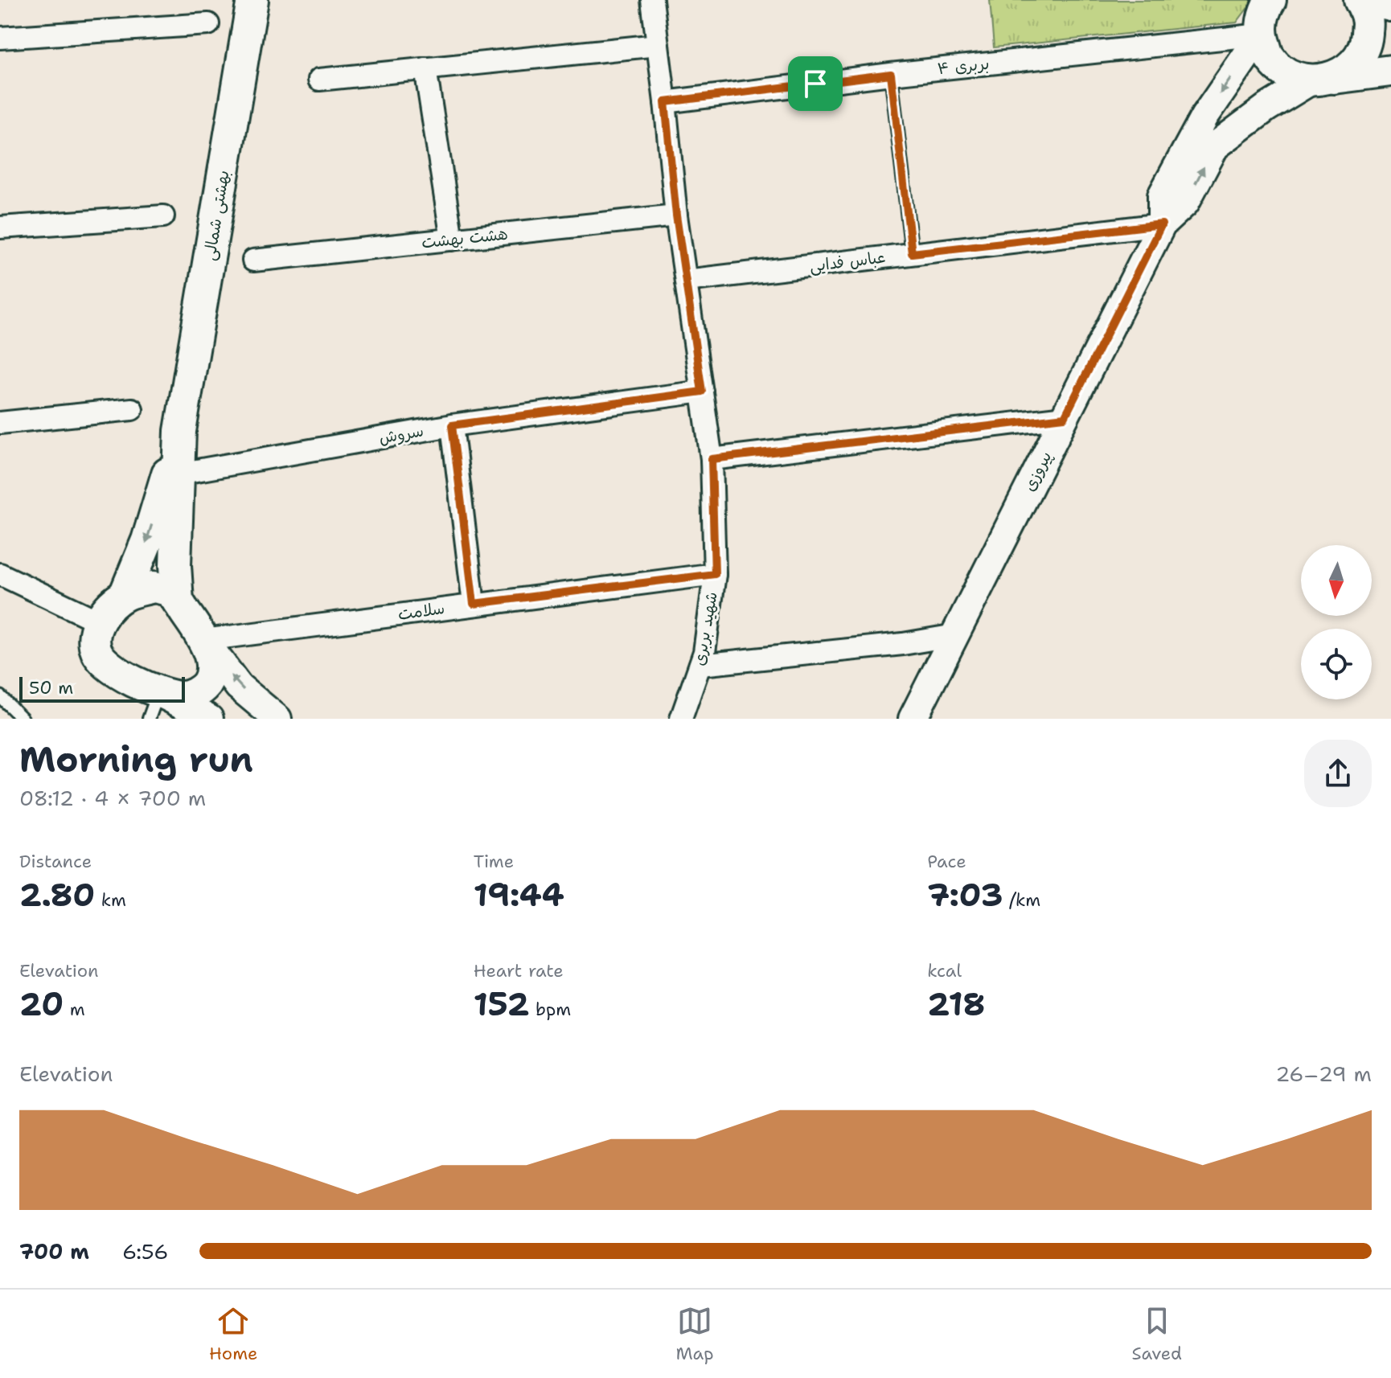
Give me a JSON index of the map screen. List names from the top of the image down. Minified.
{"streets":{"main road":["بهشتی شمالی"],"street":["بربری ۴","هشت بهشت","عباس فدایی","سروش","پیروزی","سلامت","شهید بربری"]},"crossings":[["بربری ۴","شهید بربری"],["هشت بهشت","شهید بربری"],["عباس فدایی","پیروزی"],["عباس فدایی","شهید بربری"],["سروش","شهید بربری"],["سلامت","شهید بربری"]],"scale_bar":"50 m","north":"bottom","page":{"scale":"50 m","heading":["Morning run","08:12 · 4 × 700 m"],"stats":[["Distance","2.80 km"],["Time","19:44"],["Pace","7:03 /km"],["Elevation","20 m"],["Heart rate","152 bpm"],["kcal","218"]],"chart":["Elevation","26–29 m"],"list":[{"name":"700 m","note":"6:56"}],"tabs":["Home","Map","Saved"]}}
